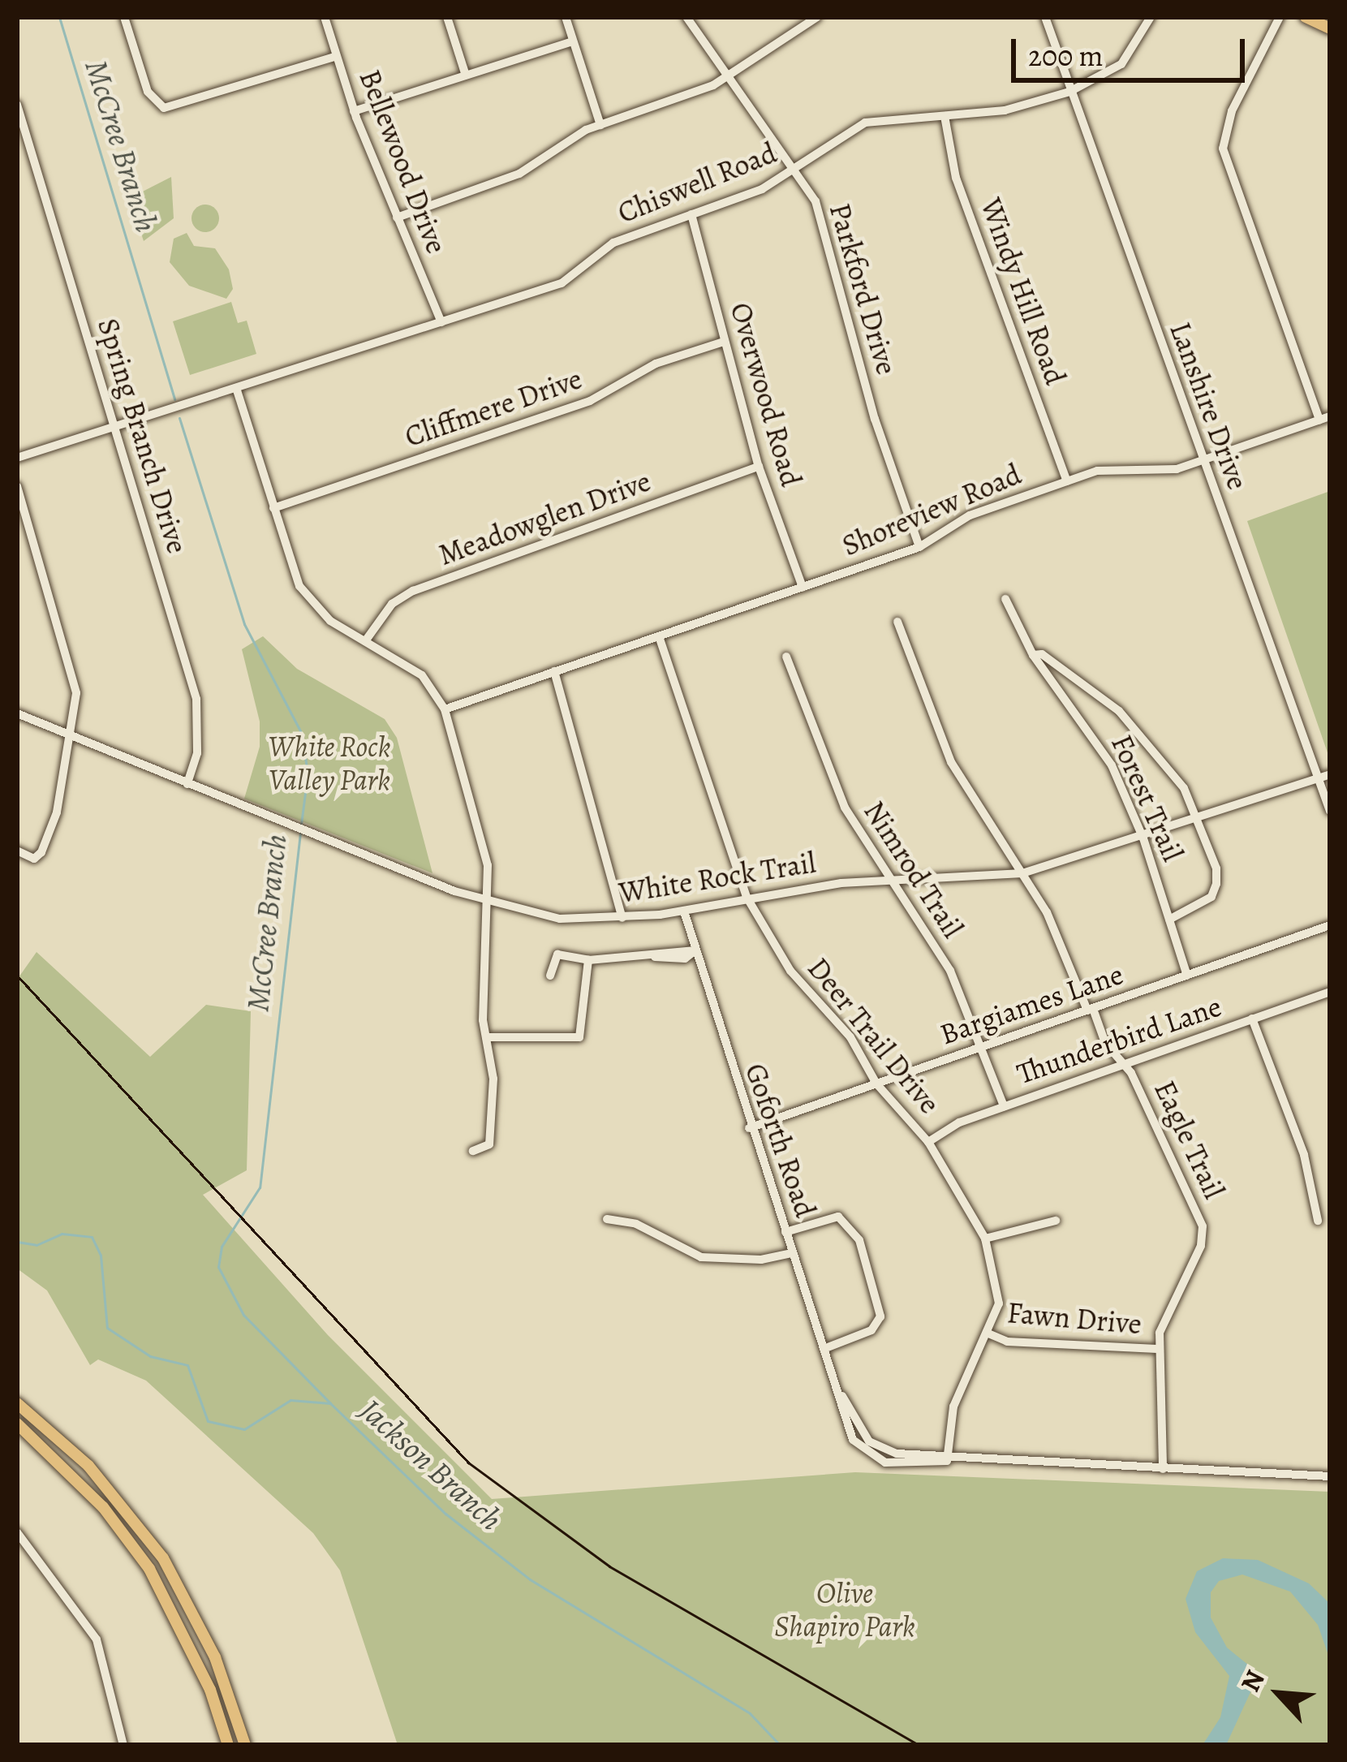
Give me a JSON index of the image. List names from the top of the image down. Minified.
{"streets":{"street":["Bellewood Drive","Chiswell Road","Parkford Drive","Windy Hill Road","Overwood Road","Lanshire Drive","Cliffmere Drive","Spring Branch Drive","Shoreview Road","Meadowglen Drive","Forest Trail","Nimrod Trail","White Rock Trail","Bargiames Lane","Deer Trail Drive","Thunderbird Lane","Eagle Trail","Goforth Road","Fawn Drive"]},"crossings":[["Bellewood Drive","Chiswell Road"],["Chiswell Road","Parkford Drive"],["Chiswell Road","Windy Hill Road"],["Chiswell Road","Overwood Road"],["Chiswell Road","Lanshire Drive"],["Chiswell Road","Spring Branch Drive"],["Parkford Drive","Shoreview Road"],["Windy Hill Road","Shoreview Road"],["Overwood Road","Cliffmere Drive"],["Overwood Road","Shoreview Road"],["Overwood Road","Meadowglen Drive"],["Lanshire Drive","Shoreview Road"],["Lanshire Drive","White Rock Trail"],["Spring Branch Drive","White Rock Trail"],["Shoreview Road","Deer Trail Drive"],["Forest Trail","White Rock Trail"],["Forest Trail","Bargiames Lane"],["Nimrod Trail","White Rock Trail"],["Nimrod Trail","Bargiames Lane"],["Nimrod Trail","Thunderbird Lane"],["White Rock Trail","Deer Trail Drive"],["White Rock Trail","Eagle Trail"],["White Rock Trail","Goforth Road"],["Bargiames Lane","Deer Trail Drive"],["Bargiames Lane","Eagle Trail"],["Bargiames Lane","Goforth Road"],["Deer Trail Drive","Thunderbird Lane"],["Deer Trail Drive","Goforth Road"],["Deer Trail Drive","Fawn Drive"],["Thunderbird Lane","Eagle Trail"],["Eagle Trail","Goforth Road"],["Eagle Trail","Fawn Drive"]],"water":["McCree Branch","Jackson Branch"],"parks":["White Rock Valley Park","Olive Shapiro Park"],"scale_bar":"200 m","north":"top left"}
